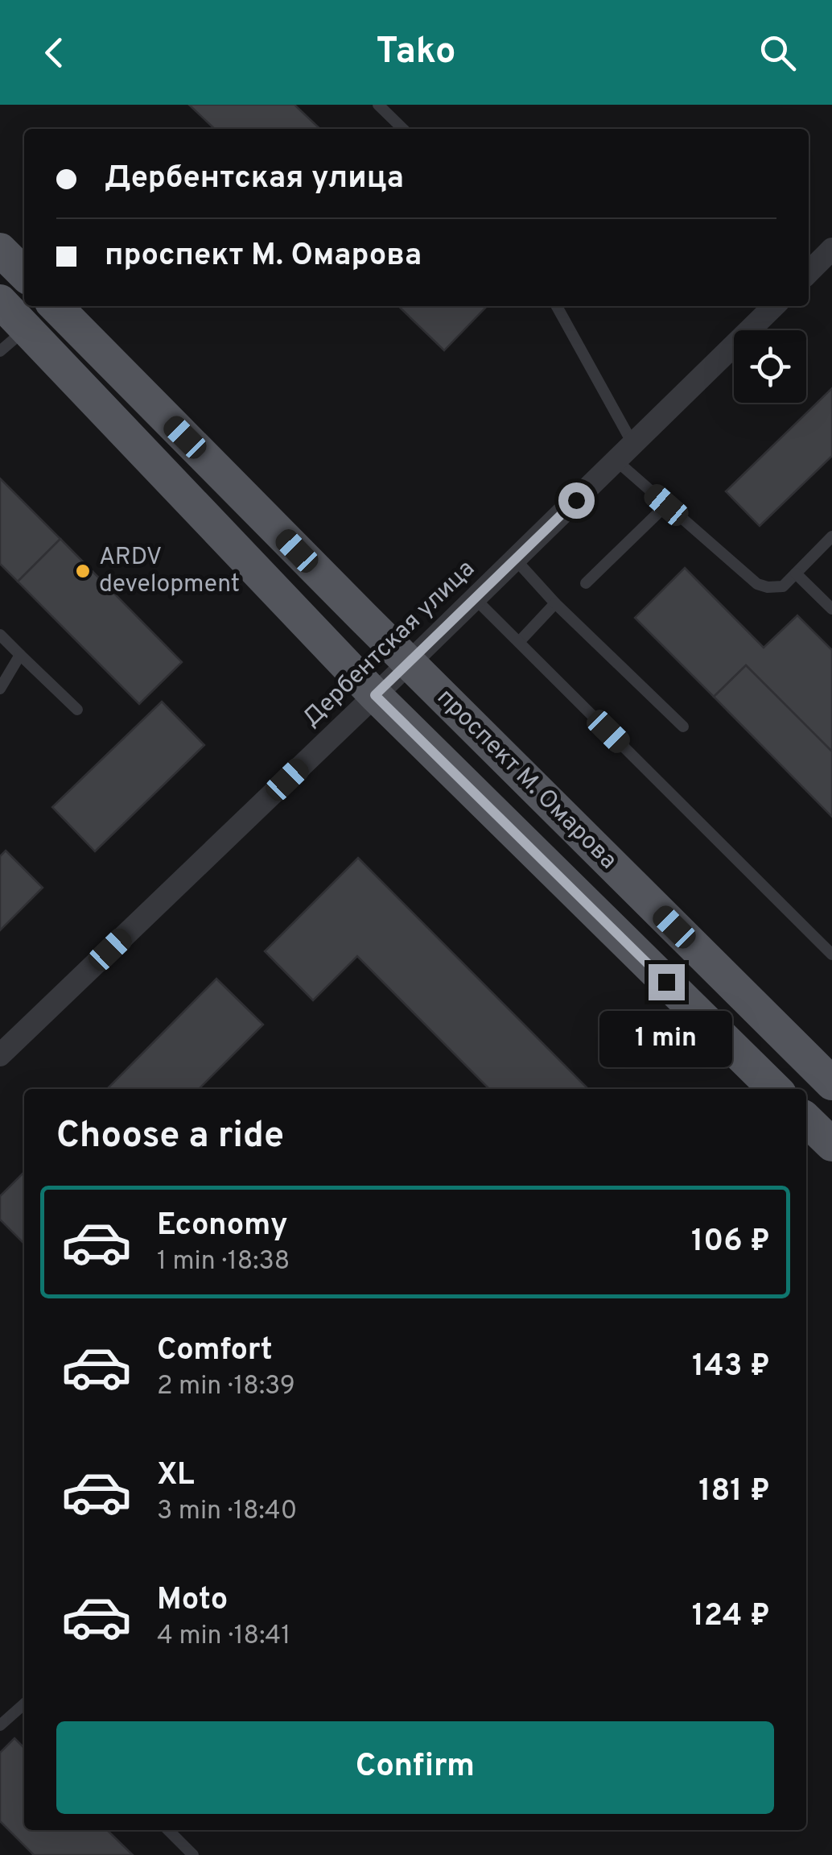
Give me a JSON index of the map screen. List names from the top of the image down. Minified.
{"streets":{"main road":["проспект М. Омарова"],"street":["Дербентская улица"]},"crossings":[["Дербентская улица","проспект М. Омарова"]],"places":["ARDV development"],"page":{"header":"Tako","banner":["Дербентская улица","проспект М. Омарова"],"bubble":"1 min","heading":"Choose a ride","list":[{"name":"Economy","note":"1 min · 18:38","value":"106 ₽"},{"name":"Comfort","note":"2 min · 18:39","value":"143 ₽"},{"name":"XL","note":"3 min · 18:40","value":"181 ₽"},{"name":"Moto","note":"4 min · 18:41","value":"124 ₽"}],"buttons":"Confirm"}}
